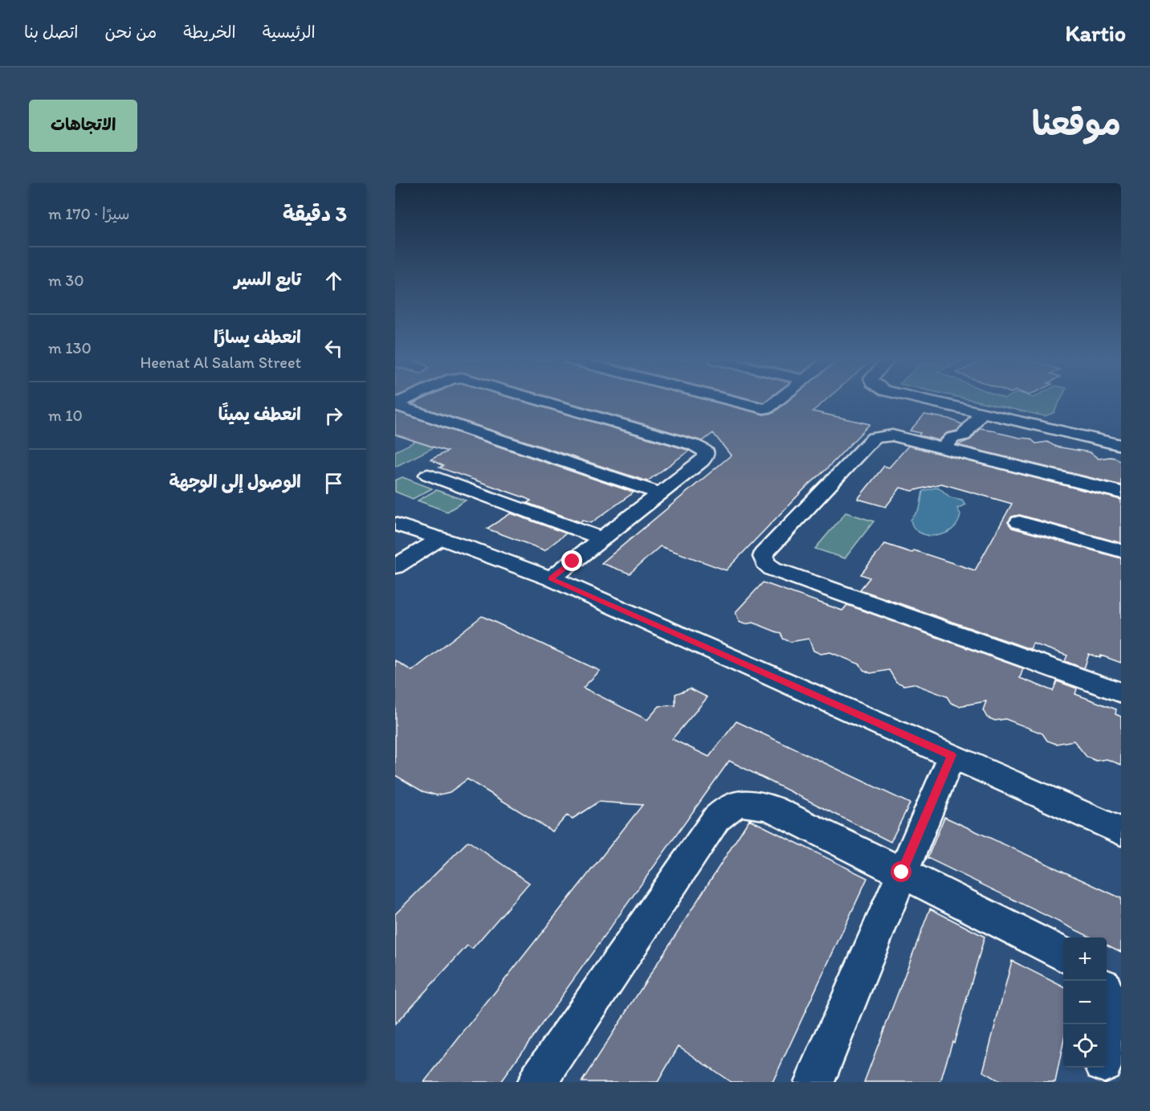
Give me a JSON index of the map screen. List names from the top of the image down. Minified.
{"page":{"header":"Kartio","nav":["الرئيسية","الخريطة","من نحن","اتصل بنا"],"title":"موقعنا","buttons":"الاتجاهات","heading":["3 دقيقة","سيرًا · 170 m"],"list":[["تابع السير","30 m"],["انعطف يسارًا","Heenat Al Salam Street","130 m"],["انعطف يمينًا","10 m"],"الوصول إلى الوجهة"],"map_buttons":["+","−"]}}
